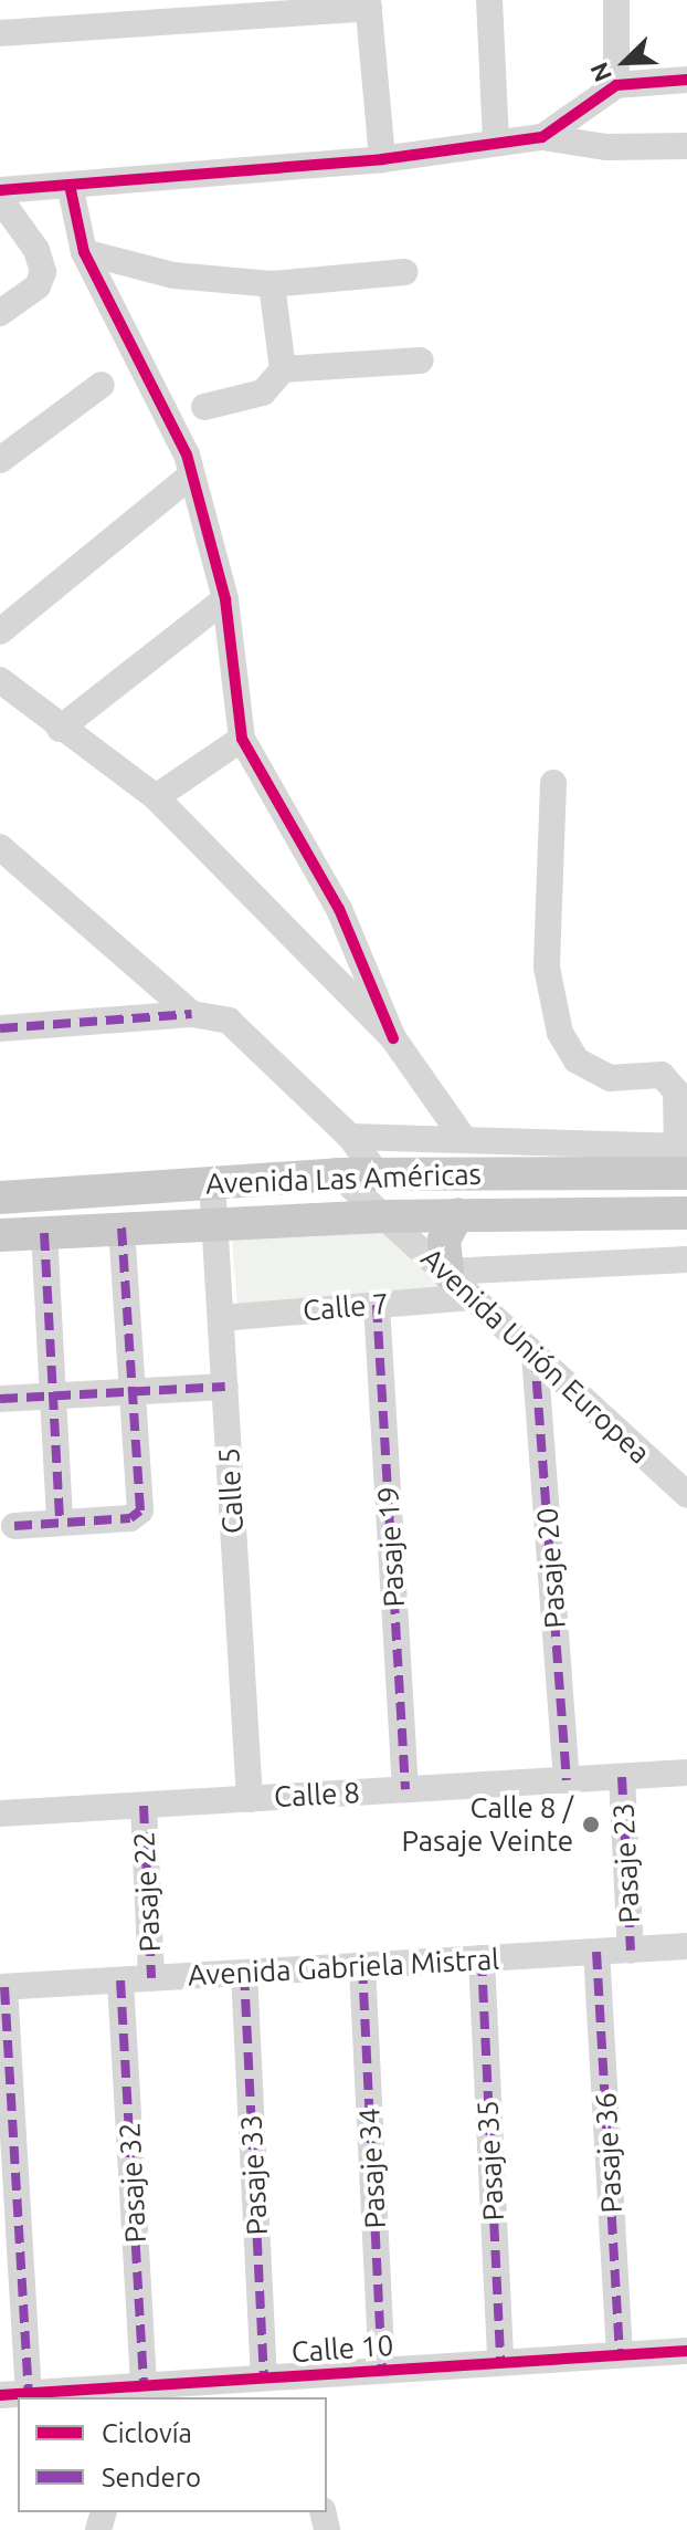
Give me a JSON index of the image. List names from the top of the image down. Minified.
{"streets":{"main road":["Avenida Las Américas"],"street":["Calle 7","Avenida Unión Europea","Calle 5","Pasaje 19","Pasaje 20","Calle 8","Pasaje 23","Pasaje 22","Avenida Gabriela Mistral","Pasaje 36","Pasaje 35","Pasaje 34","Pasaje 33","Pasaje 32","Calle 10"]},"crossings":[["Avenida Las Américas","Avenida Unión Europea"],["Avenida Las Américas","Calle 5"],["Calle 7","Avenida Unión Europea"],["Calle 7","Calle 5"],["Calle 7","Pasaje 19"],["Avenida Unión Europea","Pasaje 20"],["Calle 5","Calle 8"],["Pasaje 19","Calle 8"],["Pasaje 20","Calle 8"],["Calle 8","Pasaje 23"],["Calle 8","Pasaje 22"],["Pasaje 23","Avenida Gabriela Mistral"],["Pasaje 22","Avenida Gabriela Mistral"],["Avenida Gabriela Mistral","Pasaje 36"],["Avenida Gabriela Mistral","Pasaje 35"],["Avenida Gabriela Mistral","Pasaje 34"],["Avenida Gabriela Mistral","Pasaje 33"],["Avenida Gabriela Mistral","Pasaje 32"],["Pasaje 36","Calle 10"],["Pasaje 35","Calle 10"],["Pasaje 34","Calle 10"],["Pasaje 33","Calle 10"],["Pasaje 32","Calle 10"]],"places":["Calle 8 / Pasaje Veinte"],"legend":["Ciclovía","Sendero"],"north":"bottom left"}
